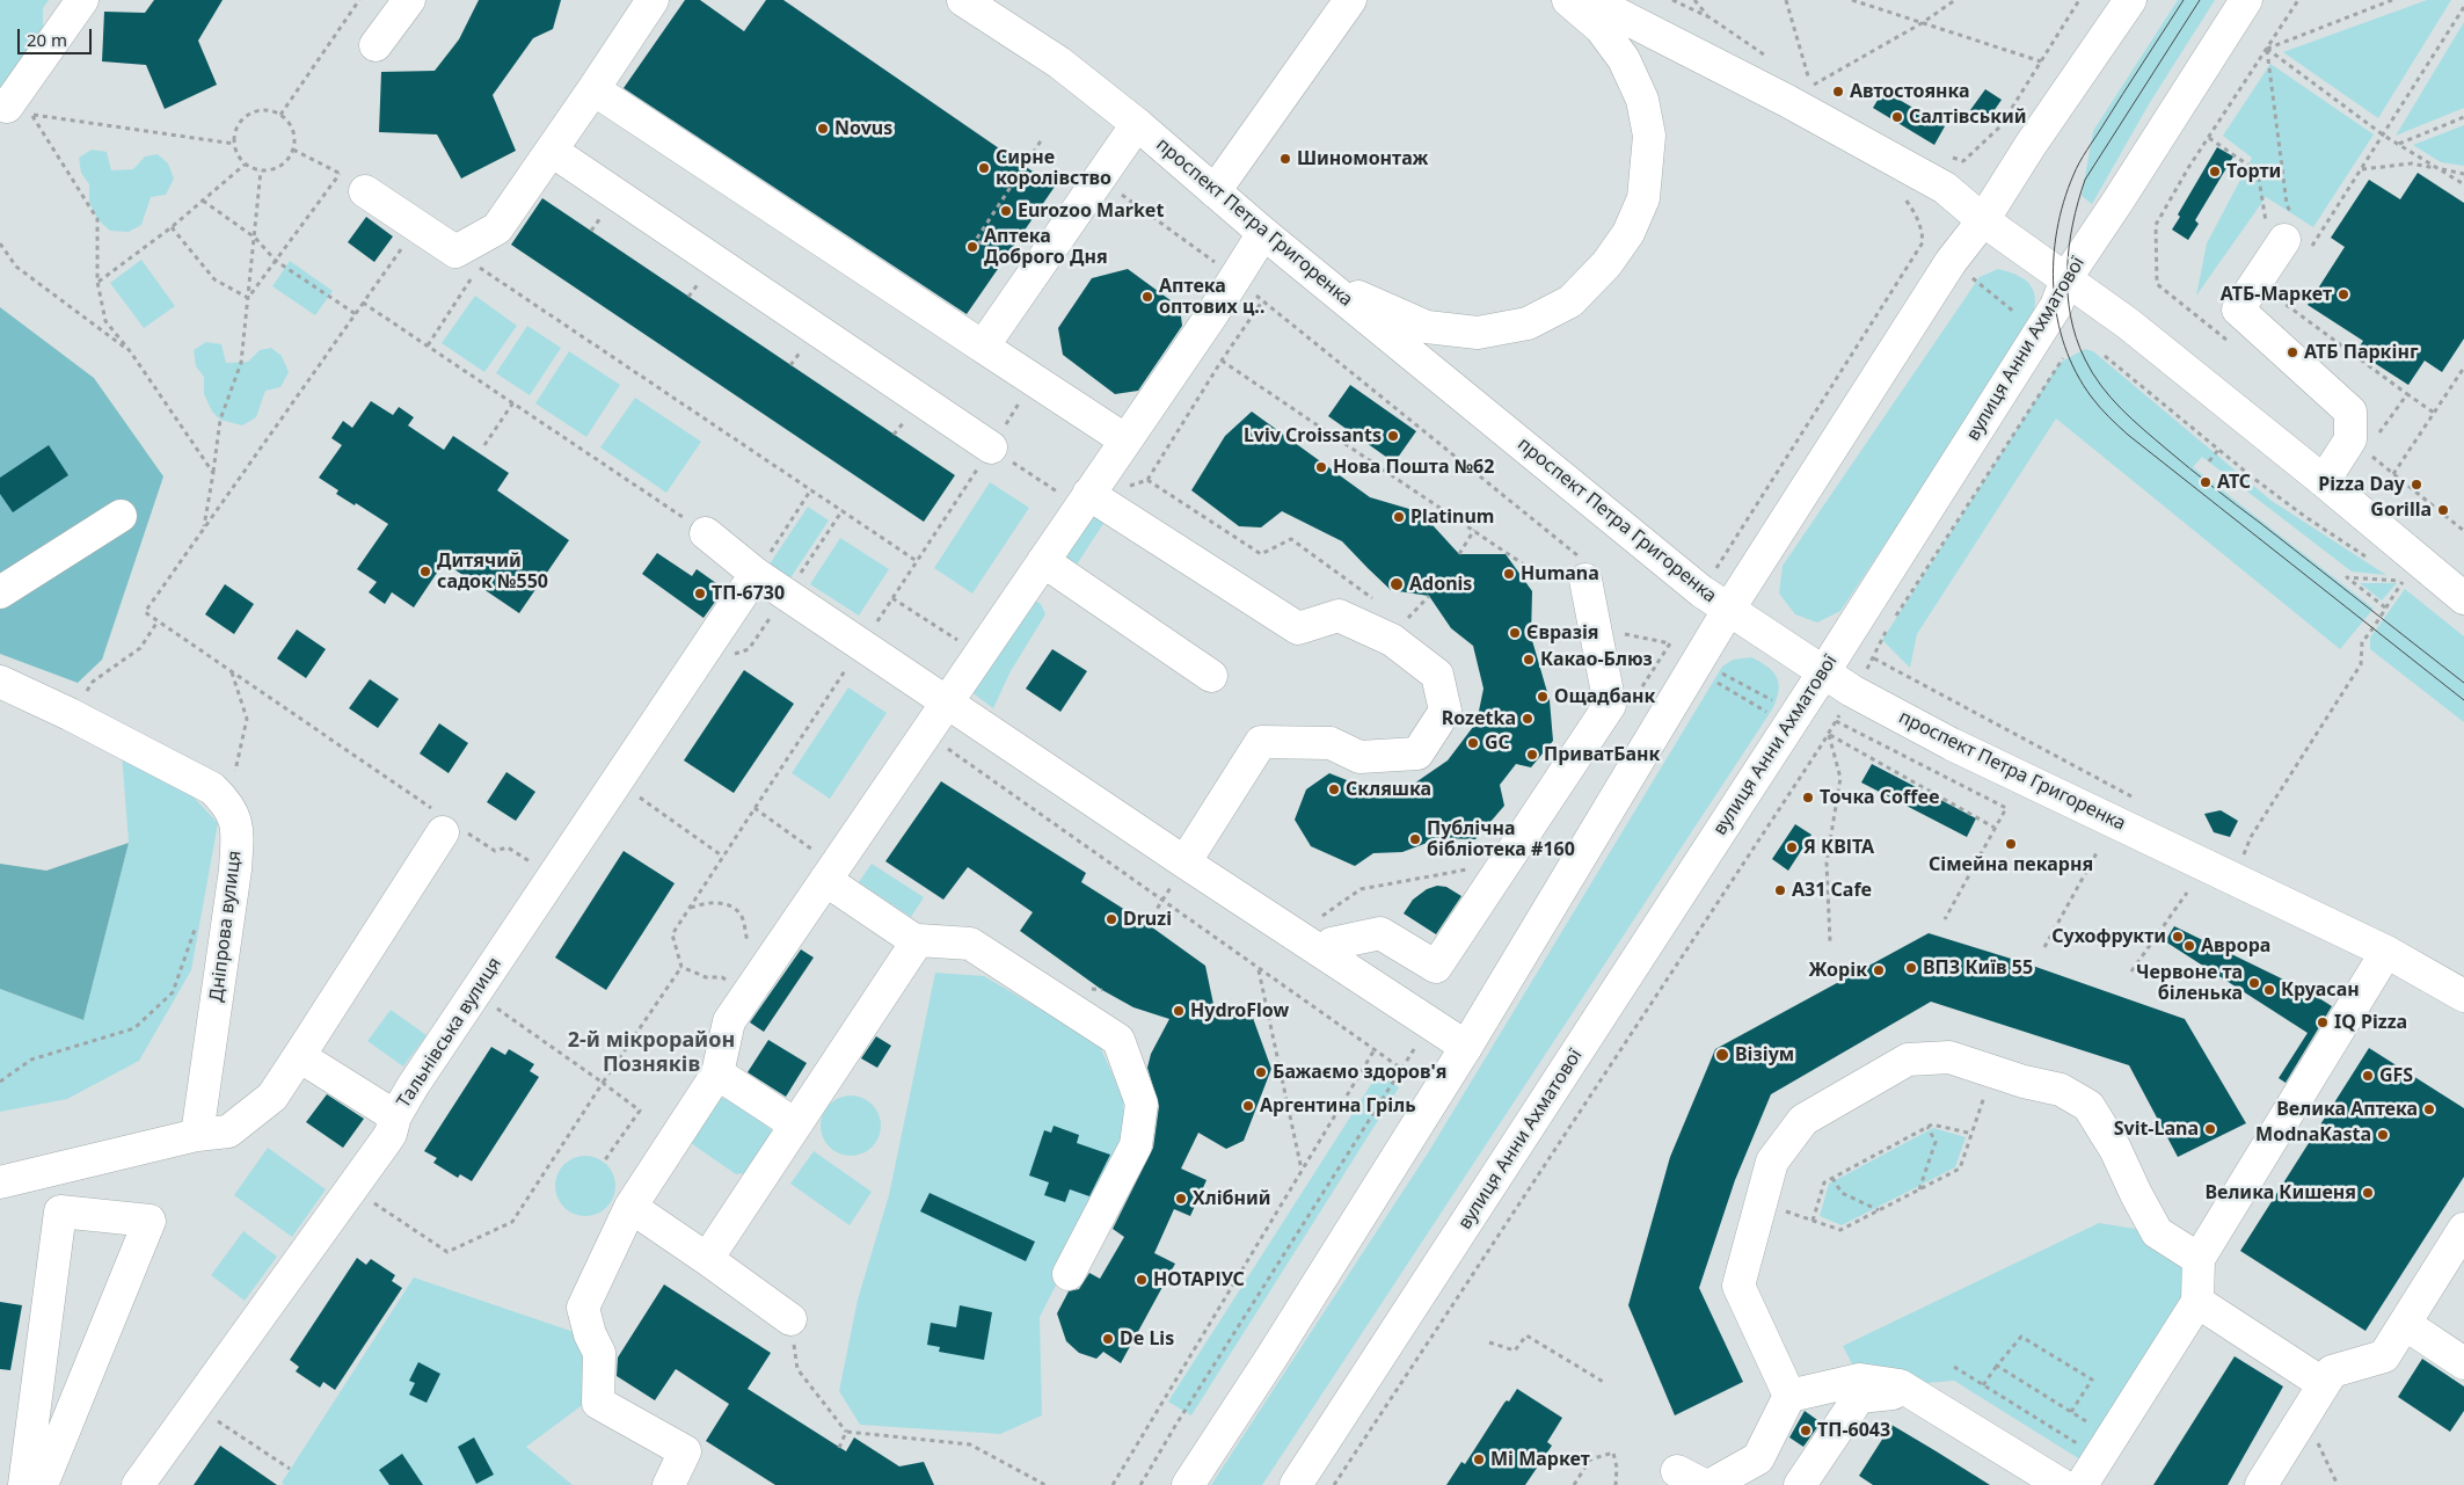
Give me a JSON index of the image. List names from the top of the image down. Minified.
{"streets":{"main road":["проспект Петра Григоренка","вулиця Анни Ахматової","Дніпрова вулиця","Тальнівська вулиця"]},"crossings":[["проспект Петра Григоренка","вулиця Анни Ахматової"]],"districts":["2-й мікрорайон Позняків"],"places":["Автостоянка","Салтівський","Novus","Шиномонтаж","Сирне королівство","Торти","Eurozoo Market","Аптека Доброго Дня","АТБ-Маркет","Аптека оптових ц‥","АТБ Паркінг","Lviv Croissants","Нова Пошта №62","АТС","Pizza Day","Gorilla","Platinum","Дитячий садок №550","Humana","Adonis","ТП-6730","Євразія","Какао-Блюз","Ощадбанк","Rozetka","GC","ПриватБанк","Скляшка","Точка Coffee","Публічна бібліотека #160","Сімейна пекарня","Я КВІТА","A31 Cafe","Druzi","Сухофрукти","Аврора","ВПЗ Київ 55","Жорік","Червоне та біленька","Круасан","HydroFlow","IQ Pizza","Візіум","Бажаємо здоров'я","GFS","Аргентина Гріль","Велика Аптека","Svit-Lana","ModnaKasta","Велика Кишеня","Хлібний","НОТАРІУС","De Lis","ТП-6043","Мі Маркет"],"scale_bar":"20 m"}
